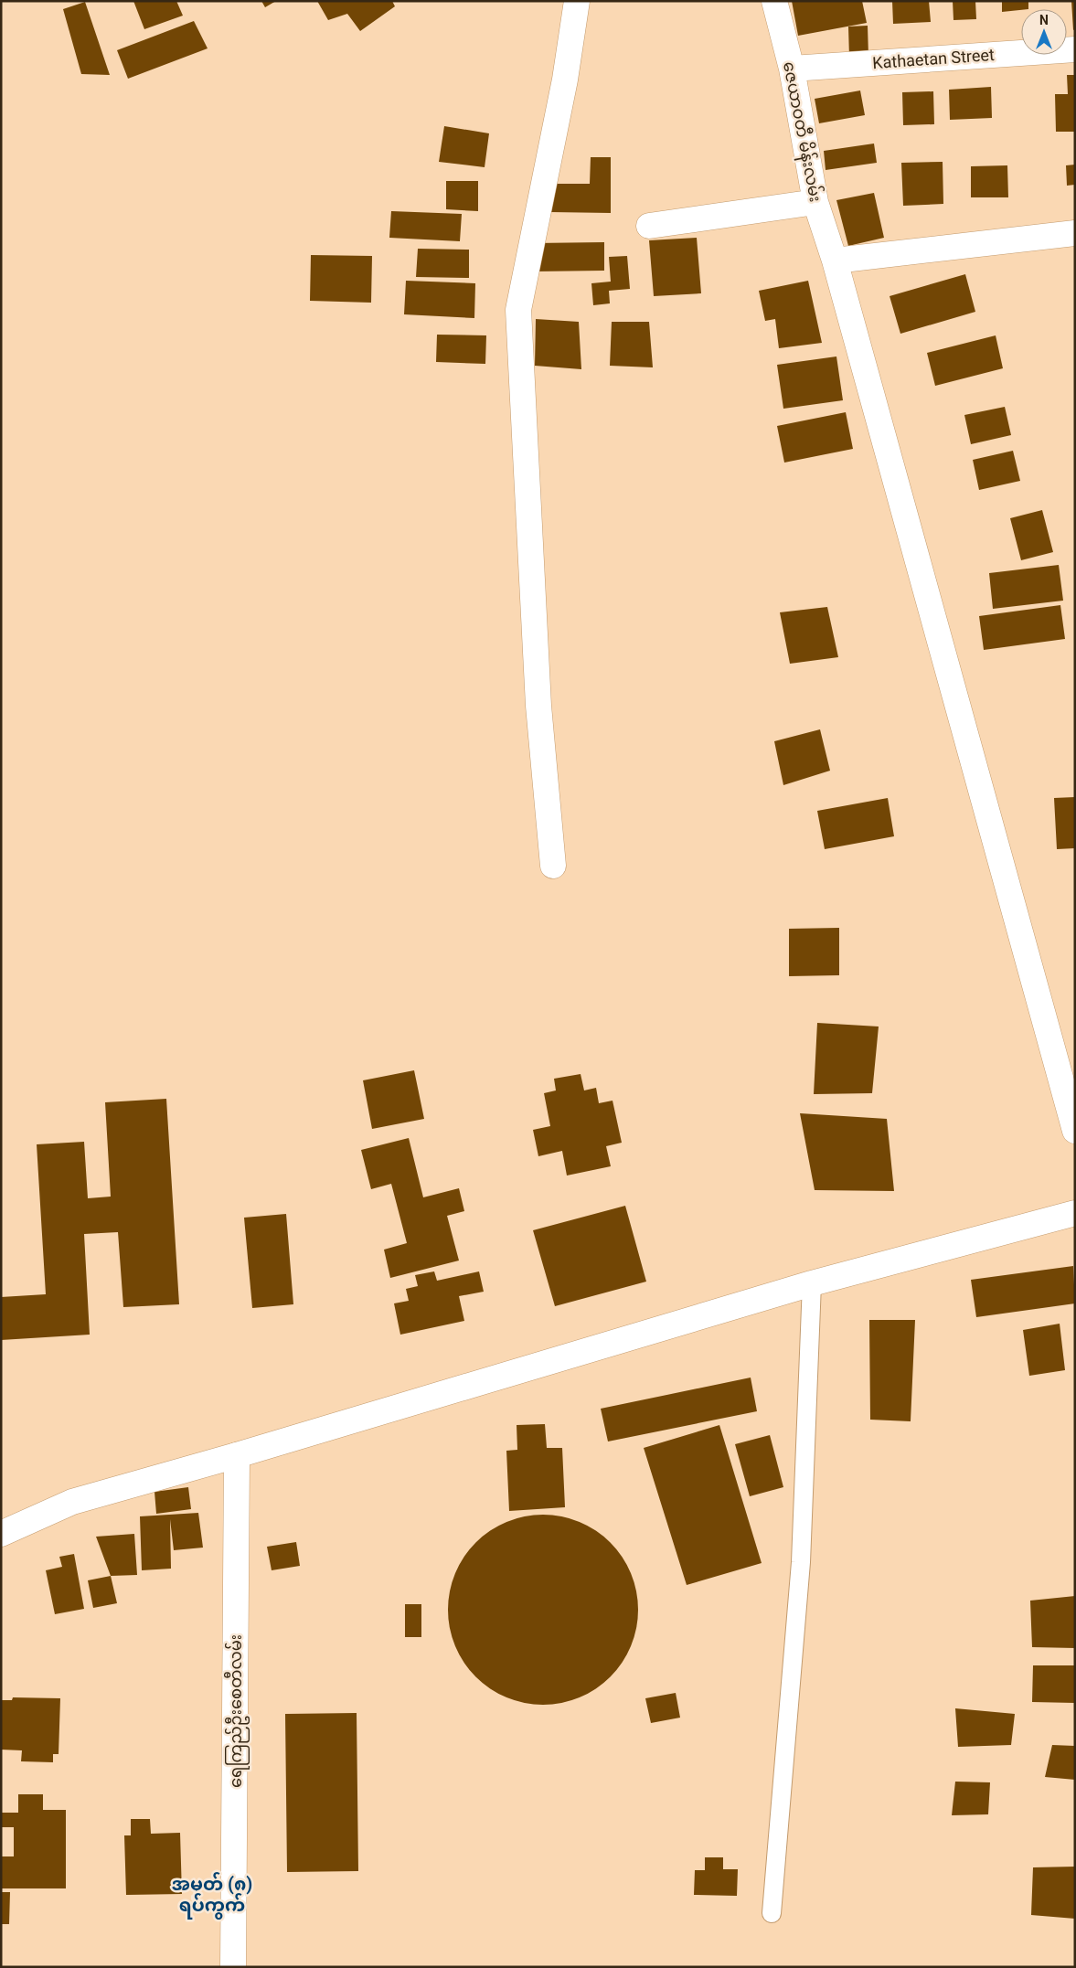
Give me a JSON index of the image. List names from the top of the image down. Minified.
{"streets":{"street":["Kathaetan Street","ဇေယာဝတီ မိန်းလမ်း","ရေကြည်ဦးစေတီလမ်း"]},"crossings":[["Kathaetan Street","ဇေယာဝတီ မိန်းလမ်း"]],"districts":["အမှတ် (၈) ရပ်ကွက်"],"north":"top"}
